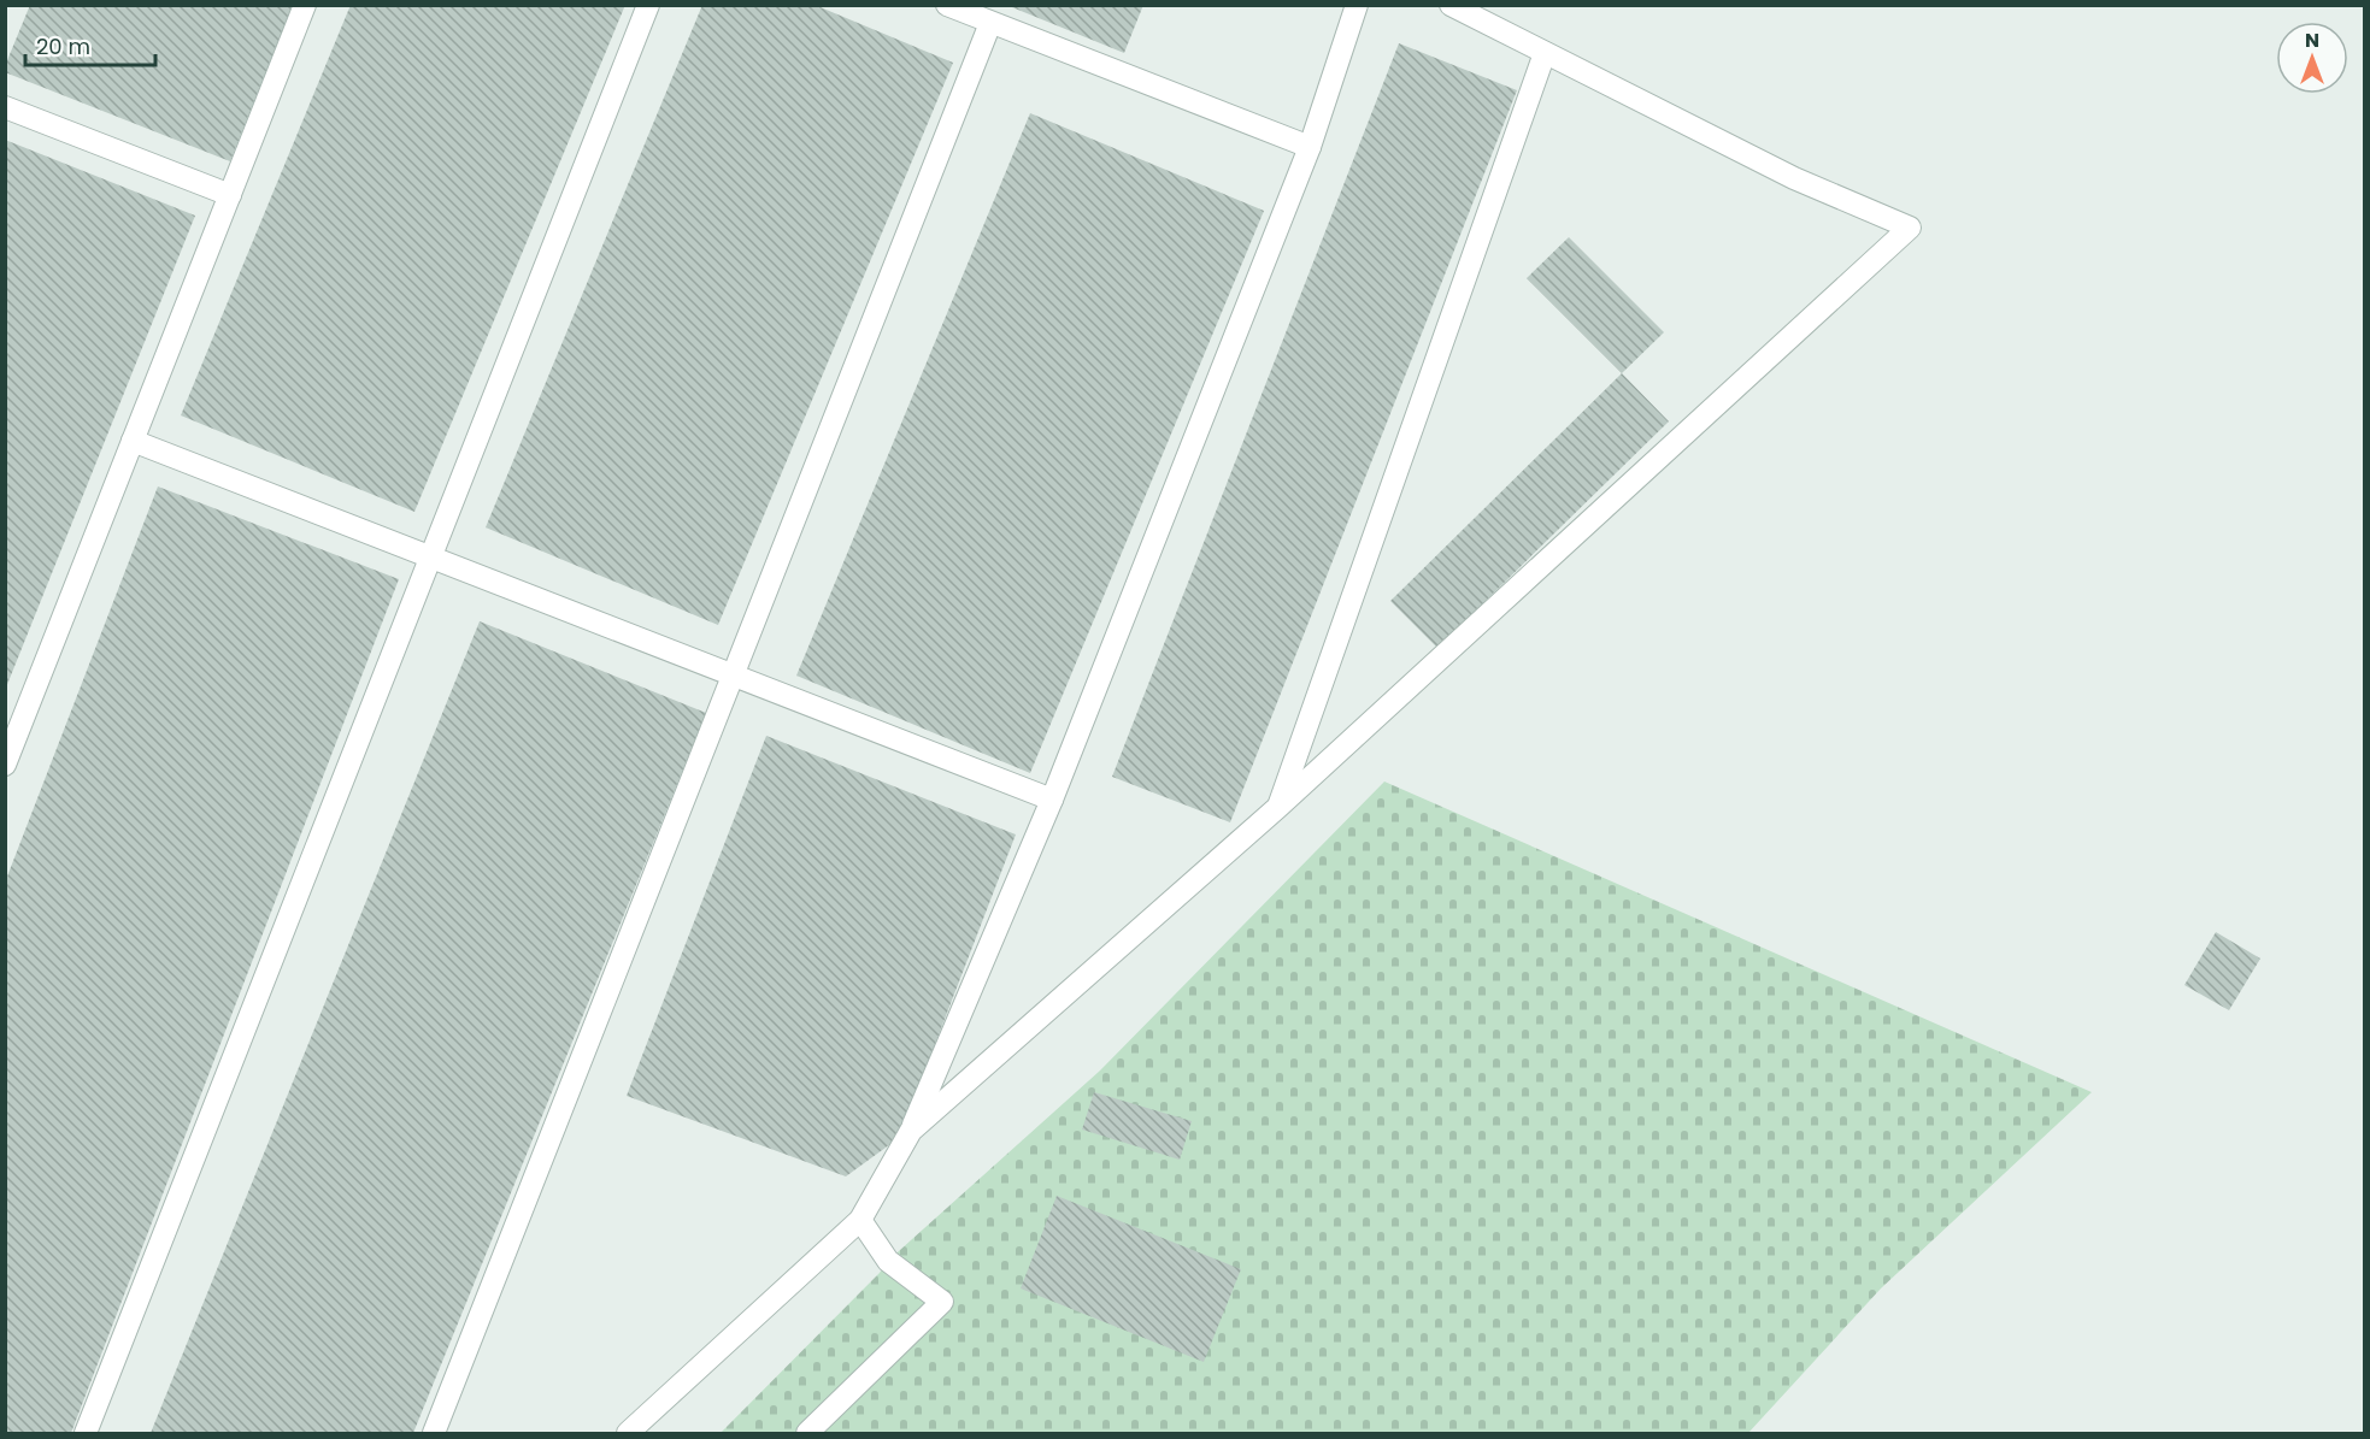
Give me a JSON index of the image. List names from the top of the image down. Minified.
{"scale_bar":"20 m","north":"top"}
